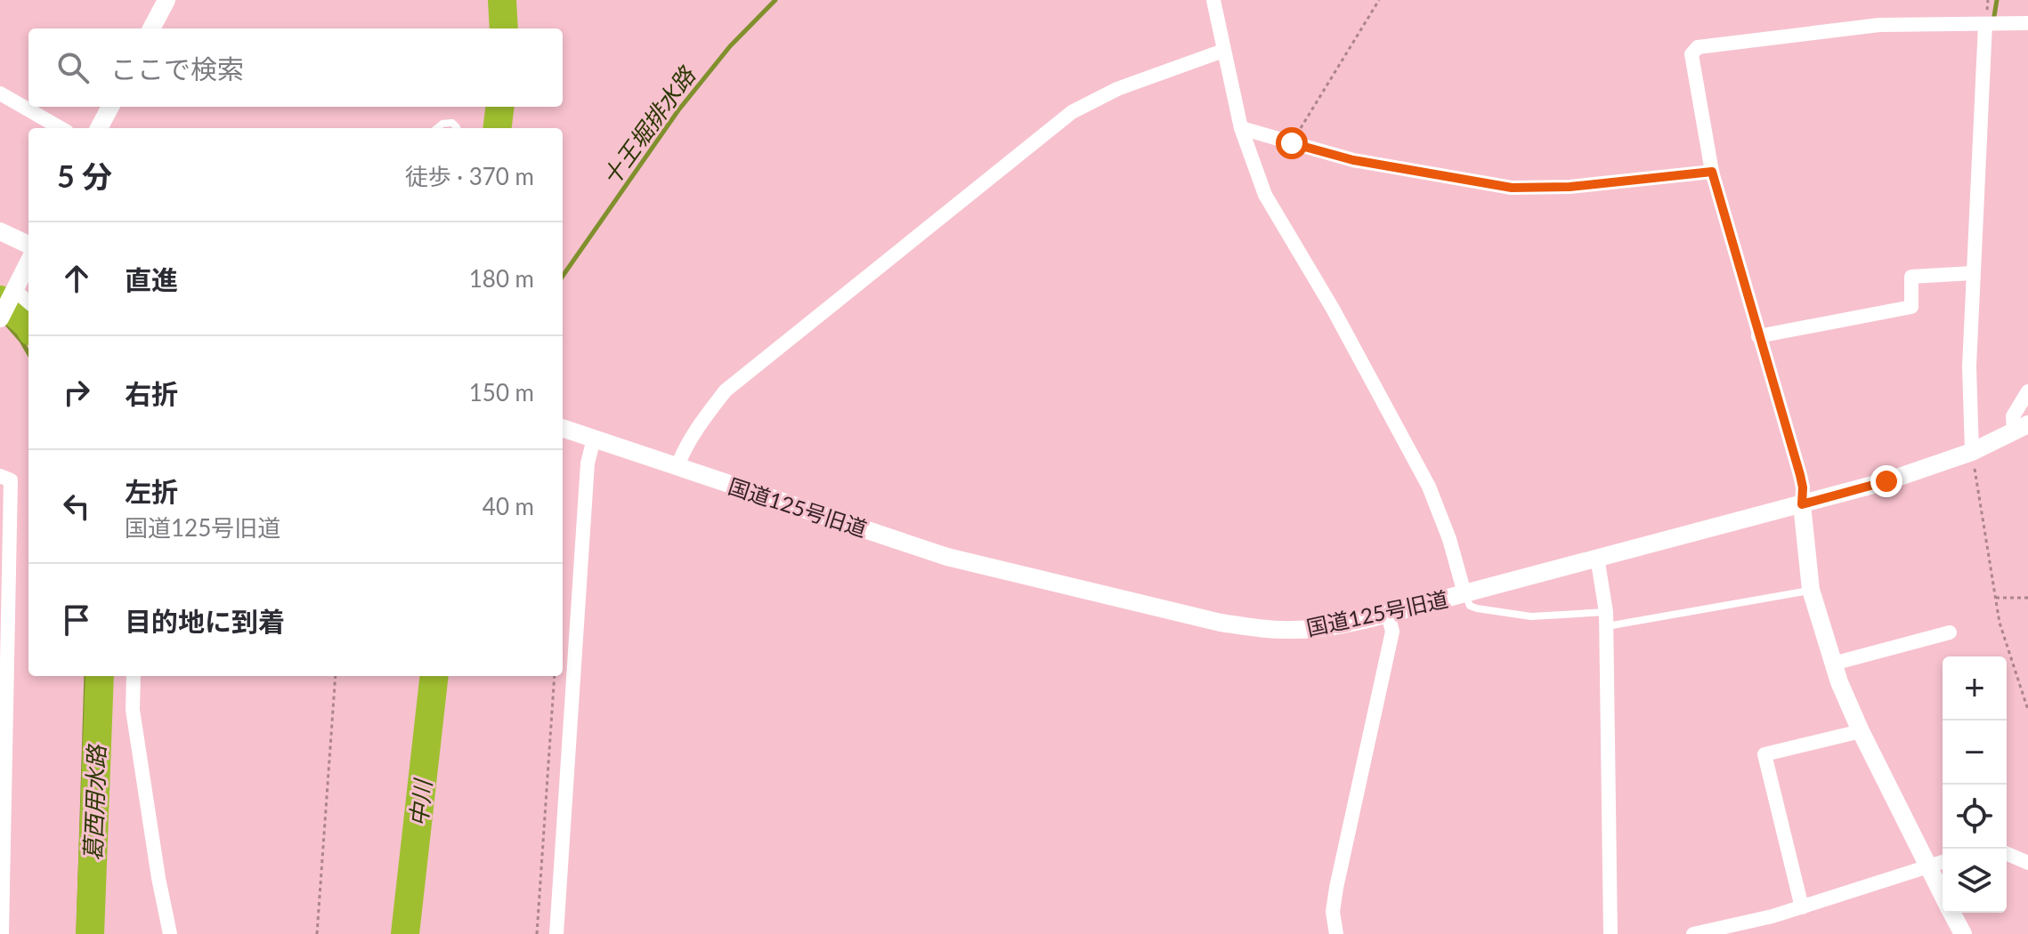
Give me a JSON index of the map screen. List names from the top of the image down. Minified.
{"streets":{"street":["国道125号旧道"]},"water":["十王堀排水路","葛西用水路","中川"],"page":{"search":"ここで検索","heading":["5 分","徒歩 · 370 m"],"list":[["直進","180 m"],["右折","150 m"],["左折","国道125号旧道","40 m"],"目的地に到着"],"map_buttons":["+","−"]}}
